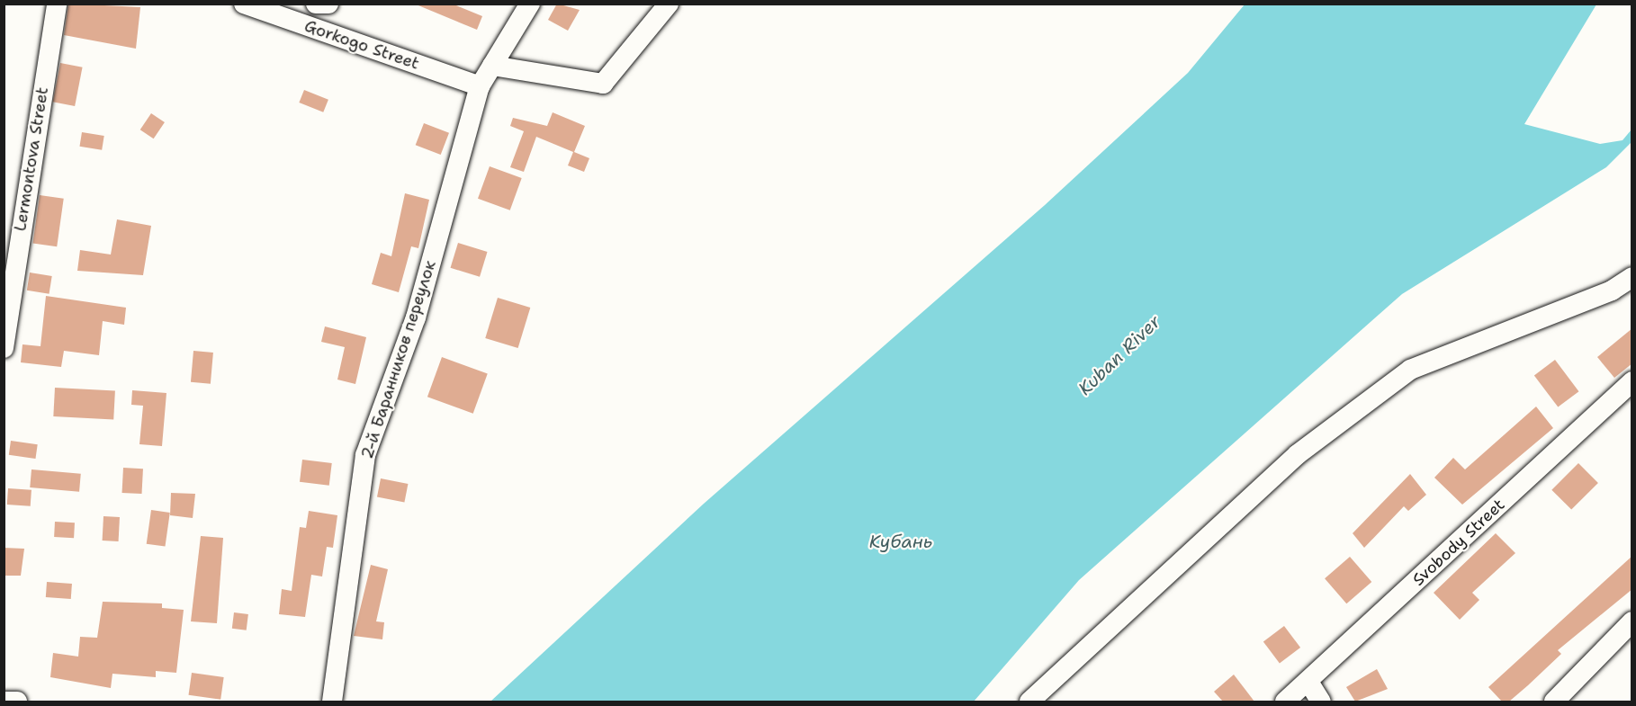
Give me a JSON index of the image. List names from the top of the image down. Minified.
{"streets":{"street":["Gorkogo Street","Lermontova Street","2-й Баранников переулок","Svobody Street"]},"crossings":[["Gorkogo Street","2-й Баранников переулок"]],"water":["Kuban River","Кубань"]}
